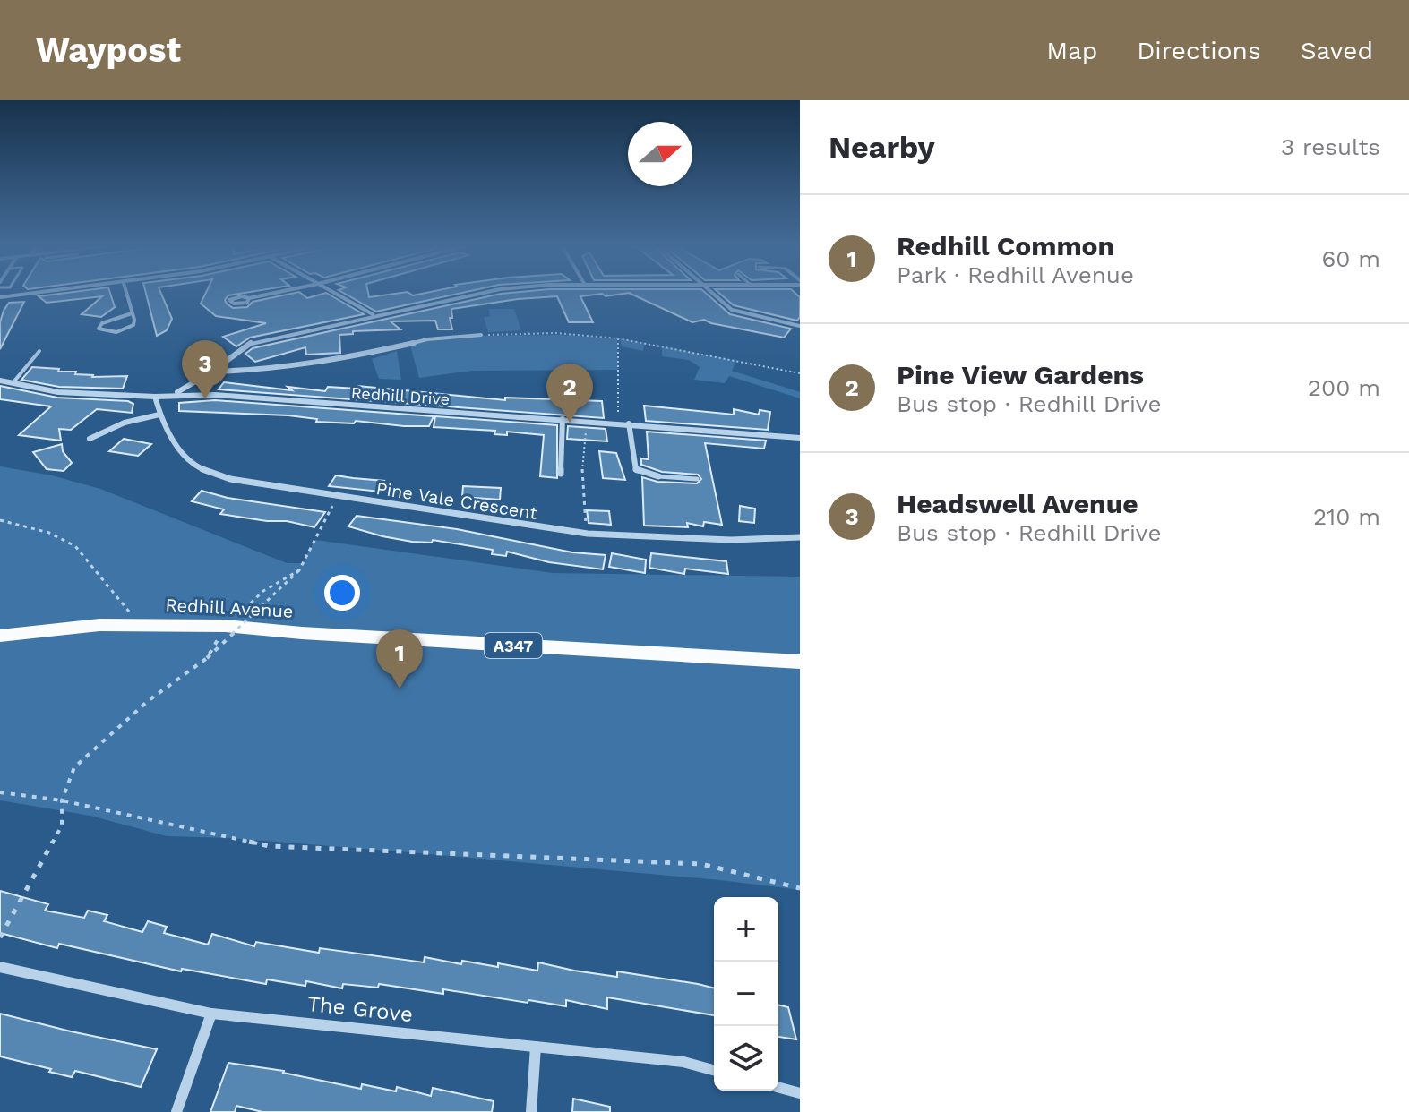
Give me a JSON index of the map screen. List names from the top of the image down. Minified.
{"streets":{"main road":["Redhill Avenue","A347"],"street":["Redhill Drive","Pine Vale Crescent","The Grove"]},"crossings":[["Redhill Drive","Pine Vale Crescent"]],"north":"right","page":{"header":"Waypost","nav":["Map","Directions","Saved"],"heading":["Nearby","3 results"],"list":[{"mark":"1","name":"Redhill Common","note":"Park · Redhill Avenue","value":"60 m"},{"mark":"2","name":"Pine View Gardens","note":"Bus stop · Redhill Drive","value":"200 m"},{"mark":"3","name":"Headswell Avenue","note":"Bus stop · Redhill Drive","value":"210 m"}],"pins":["3","2","1"],"map_buttons":["+","−"]}}
